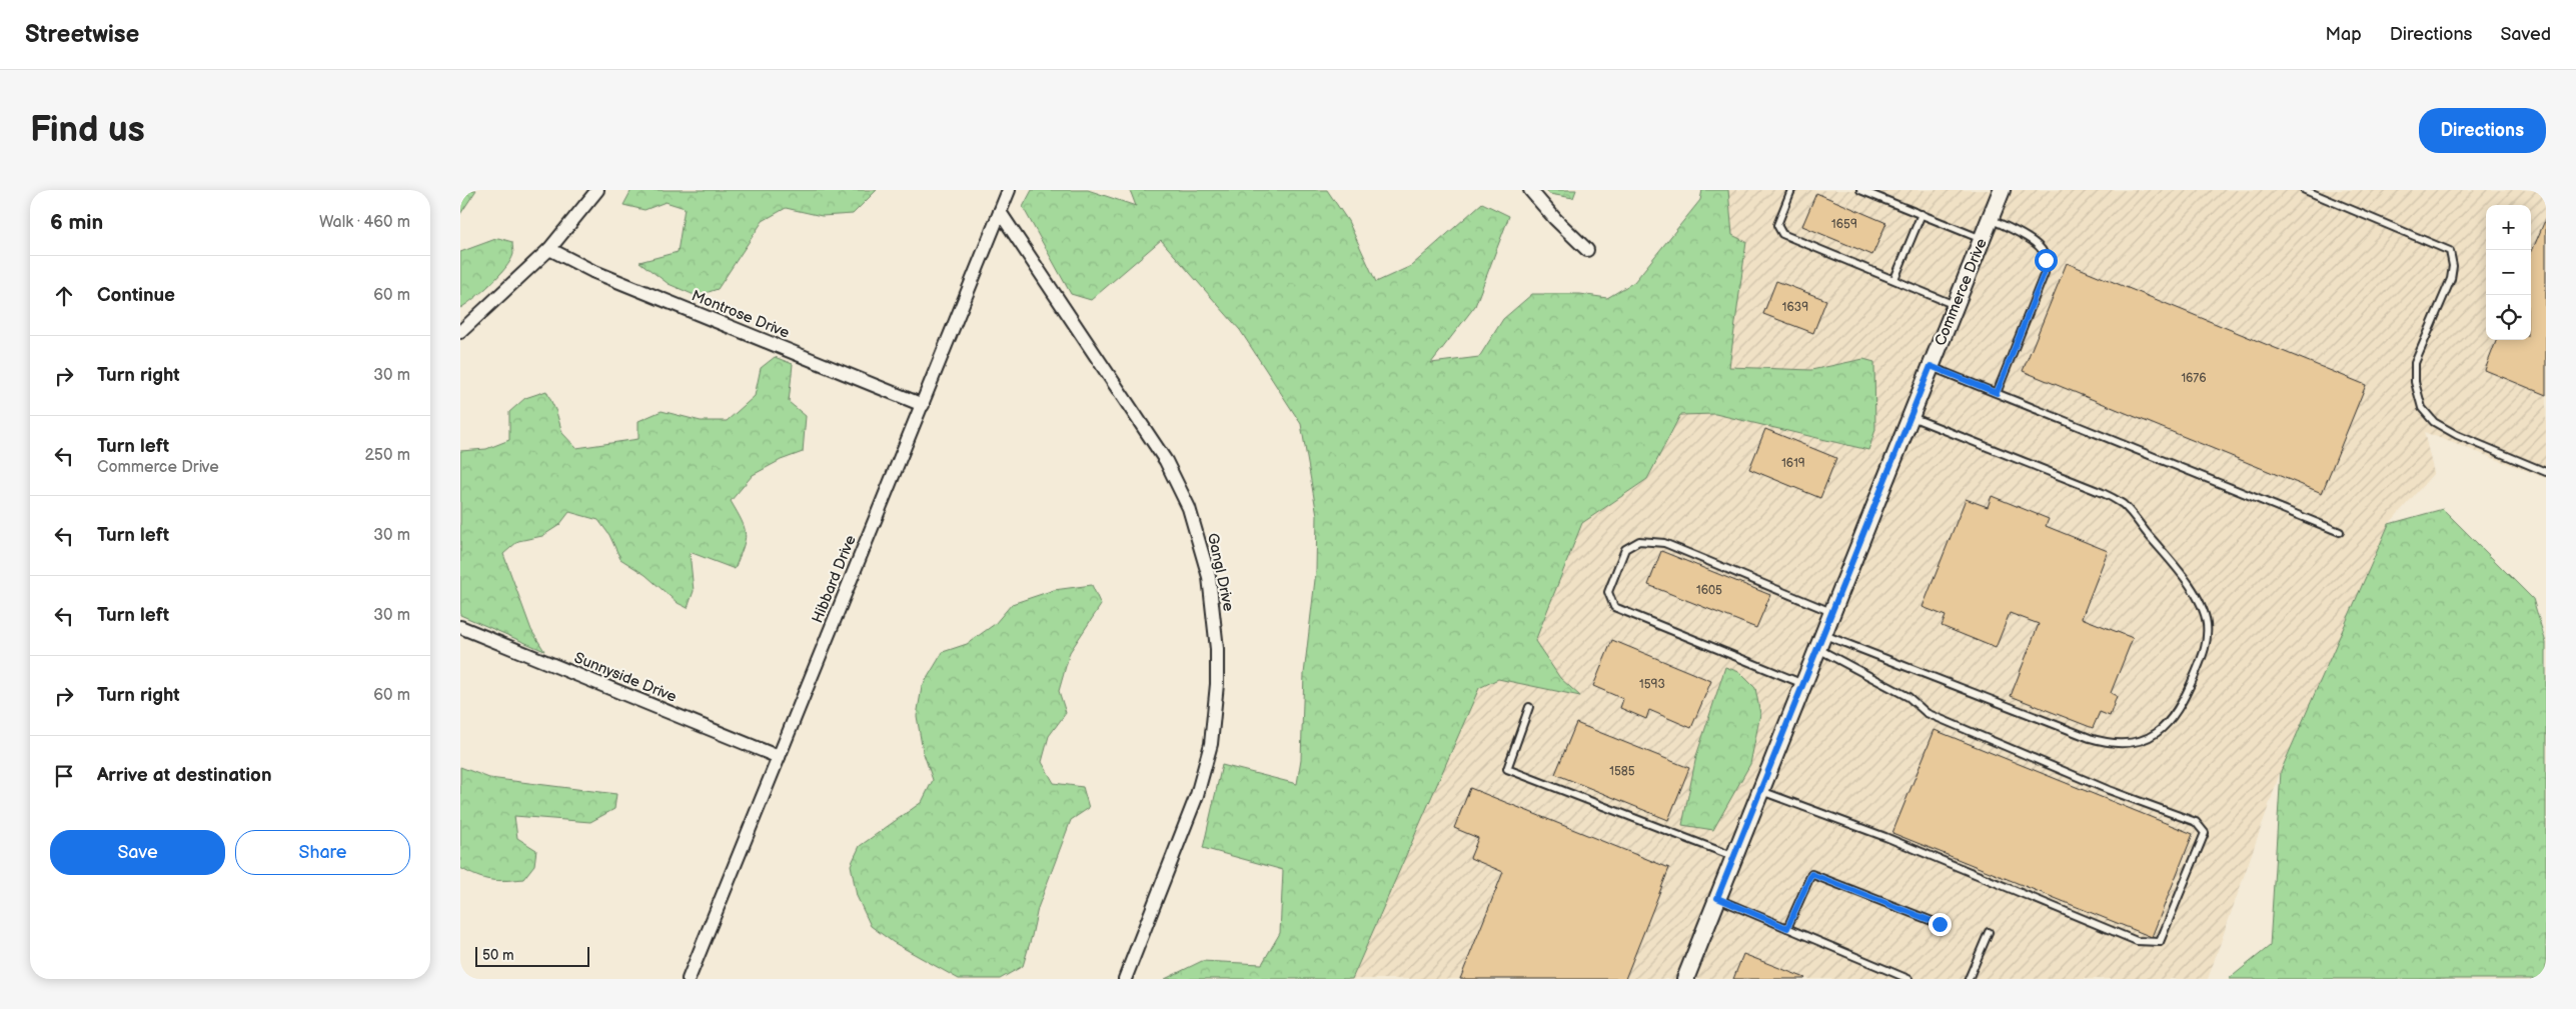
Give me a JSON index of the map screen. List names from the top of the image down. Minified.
{"streets":{"street":["Commerce Drive","Montrose Drive","Gangl Drive","Hibbard Drive","Sunnyside Drive"]},"crossings":[["Montrose Drive","Hibbard Drive"],["Gangl Drive","Hibbard Drive"],["Hibbard Drive","Sunnyside Drive"]],"house_numbers":["1659","1639","1676","1619","1605","1593","1585"],"scale_bar":"50 m","page":{"header":"Streetwise","nav":["Map","Directions","Saved"],"buttons":["Directions",["Save","Share"]],"title":"Find us","heading":["6 min","Walk · 460 m"],"map_buttons":["+","−"],"list":[["Continue","60 m"],["Turn right","30 m"],["Turn left","Commerce Drive","250 m"],["Turn left","30 m"],["Turn left","30 m"],["Turn right","60 m"],"Arrive at destination"],"scale":"50 m"}}
